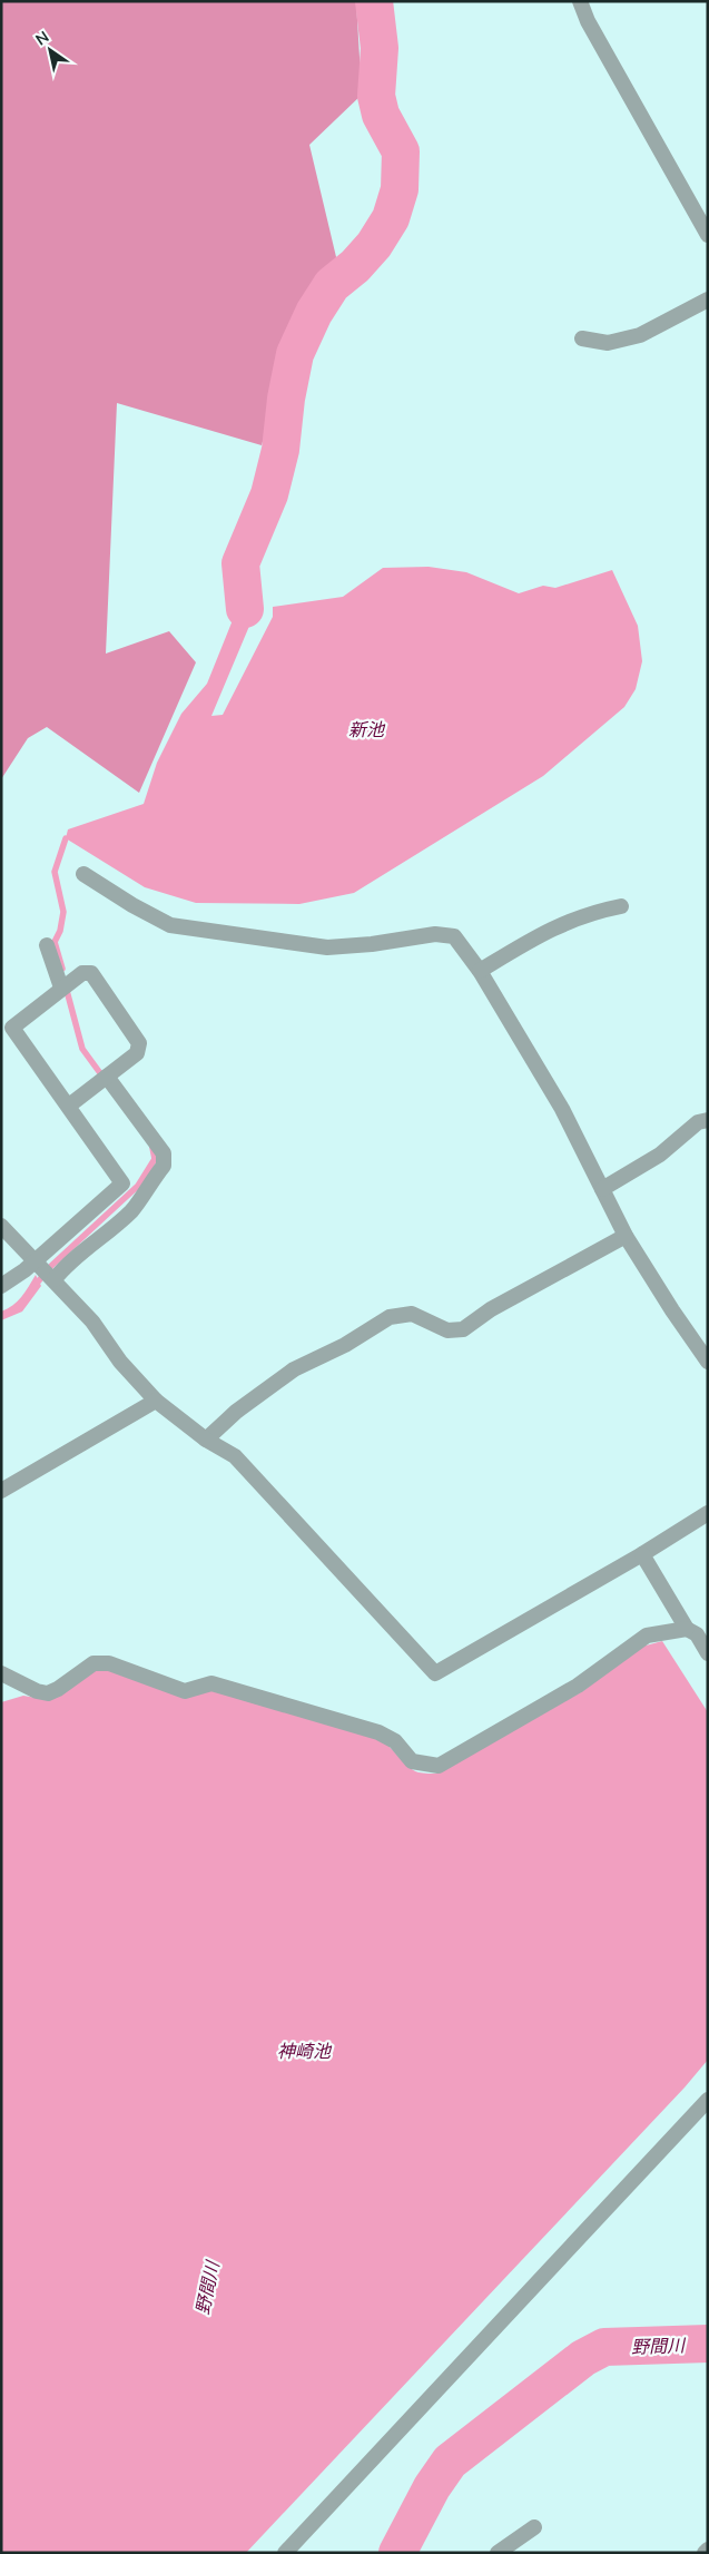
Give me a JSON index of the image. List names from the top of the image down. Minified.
{"water":["新池","神崎池","野間川"],"north":"top left"}
